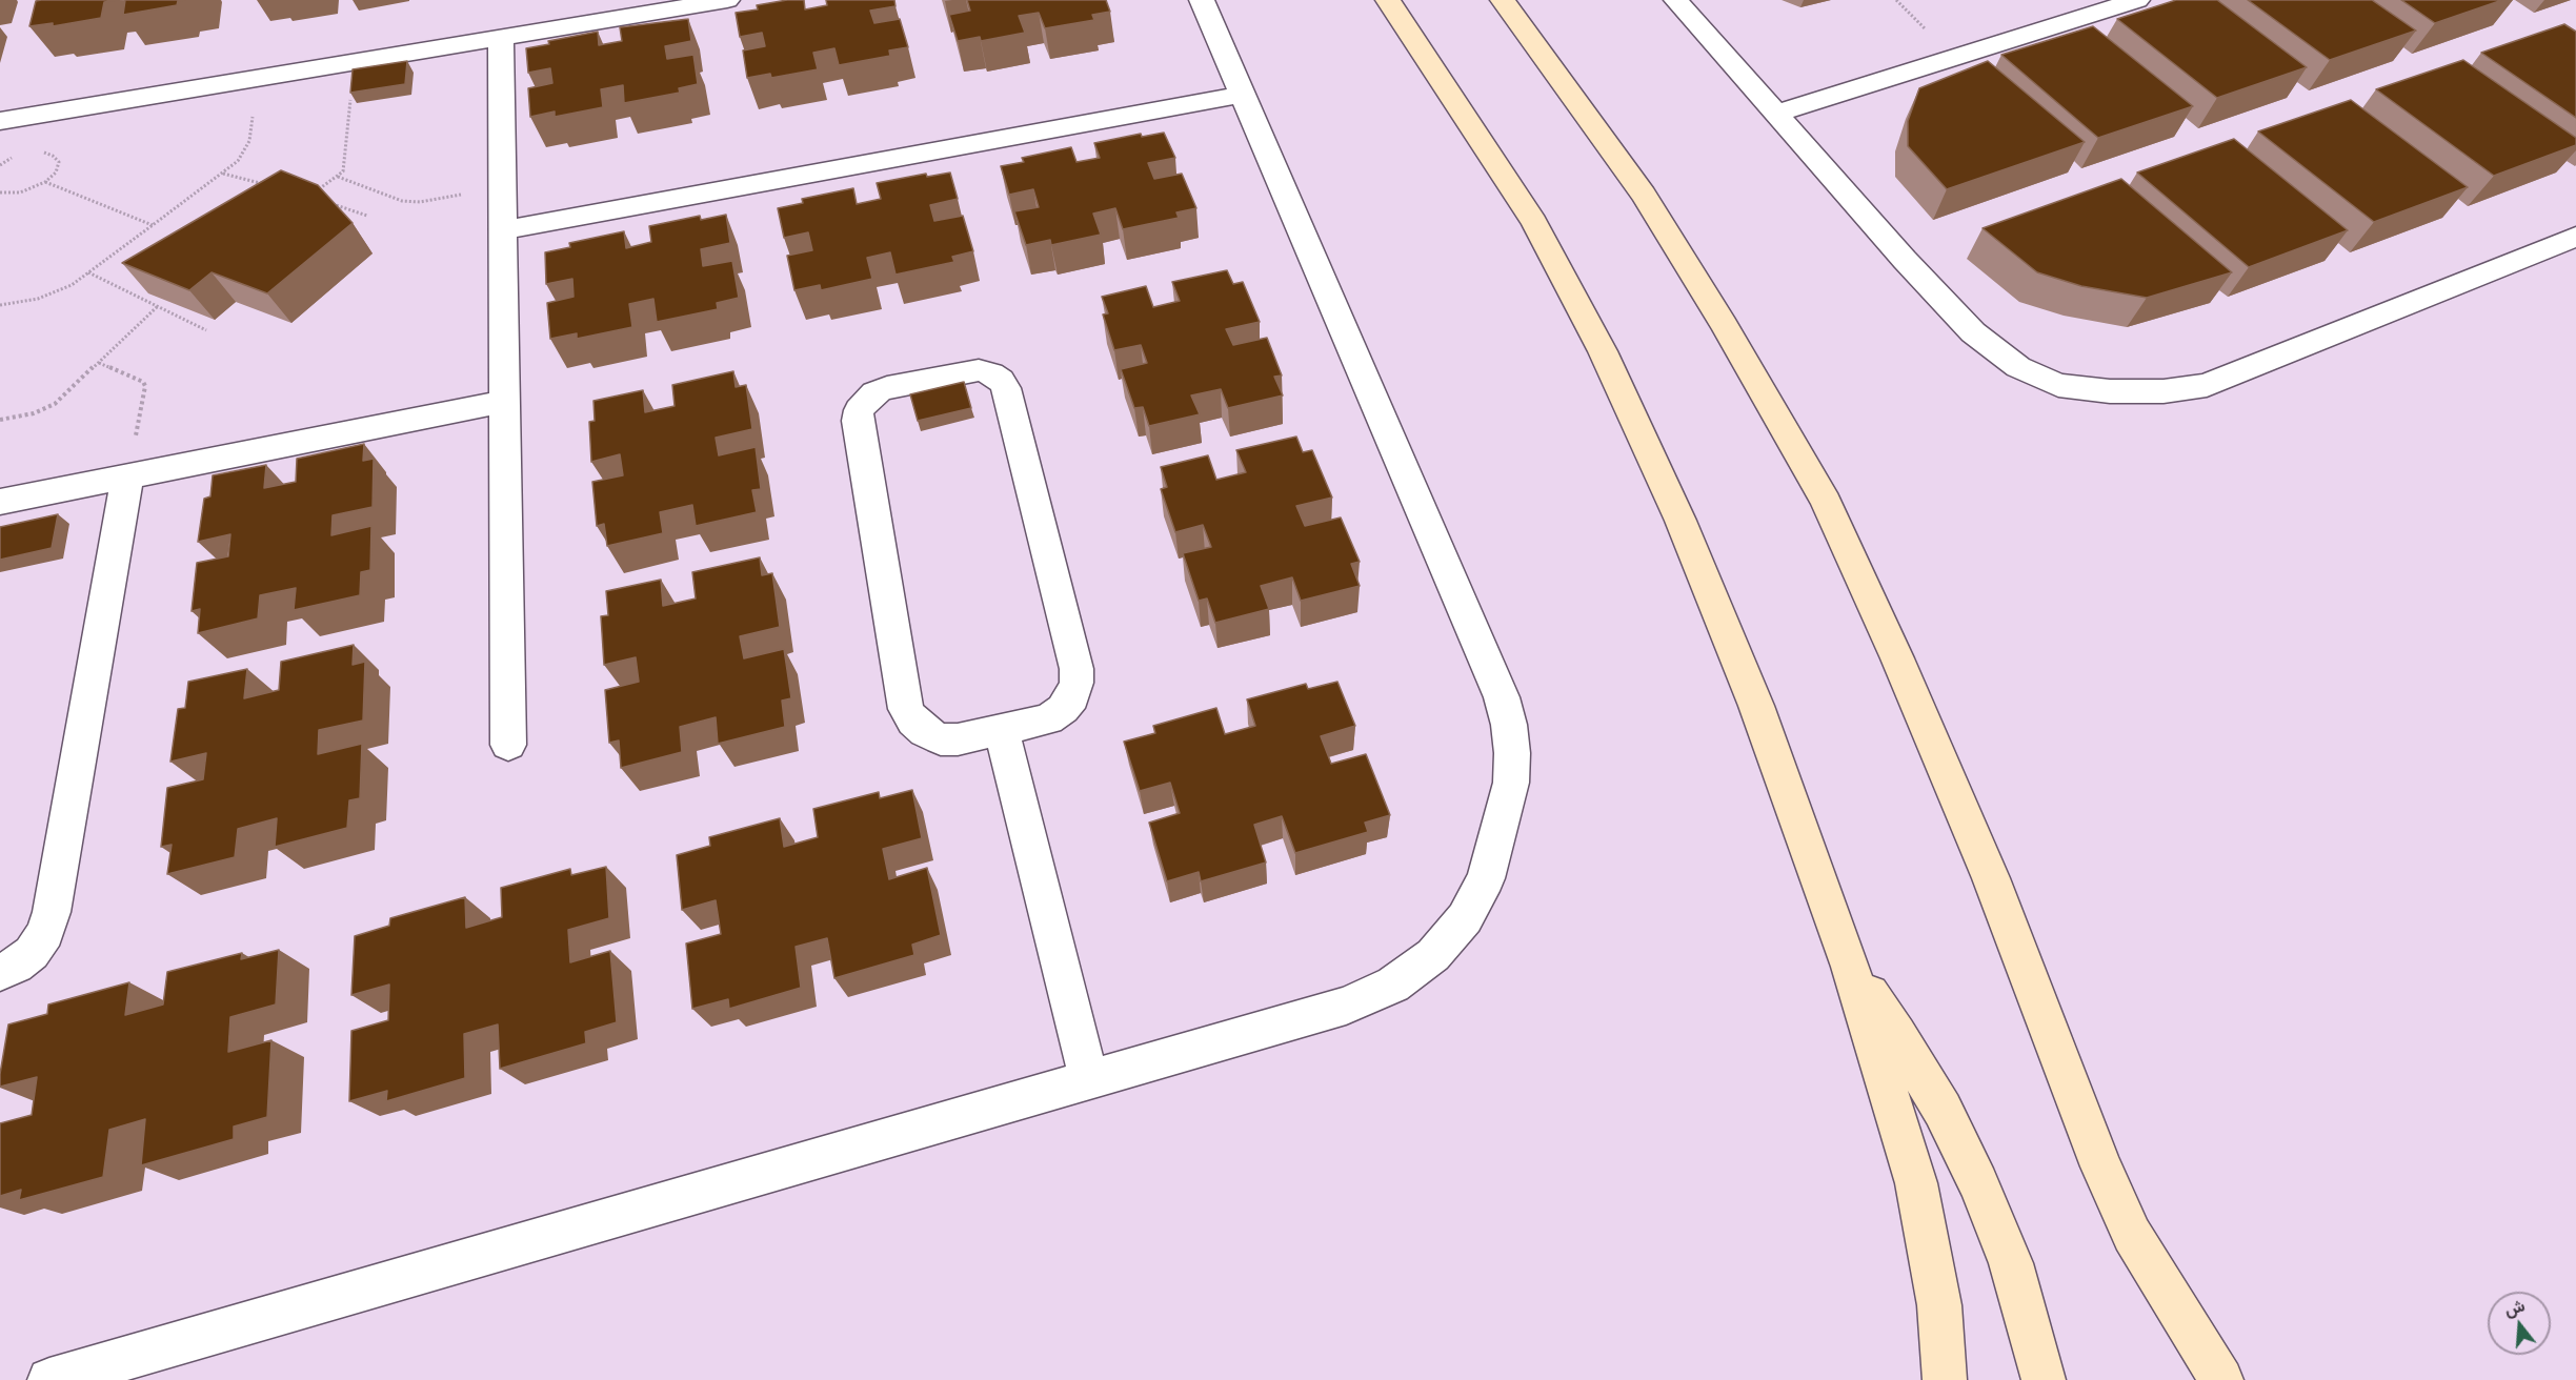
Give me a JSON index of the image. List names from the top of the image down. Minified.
{"north":"top"}
